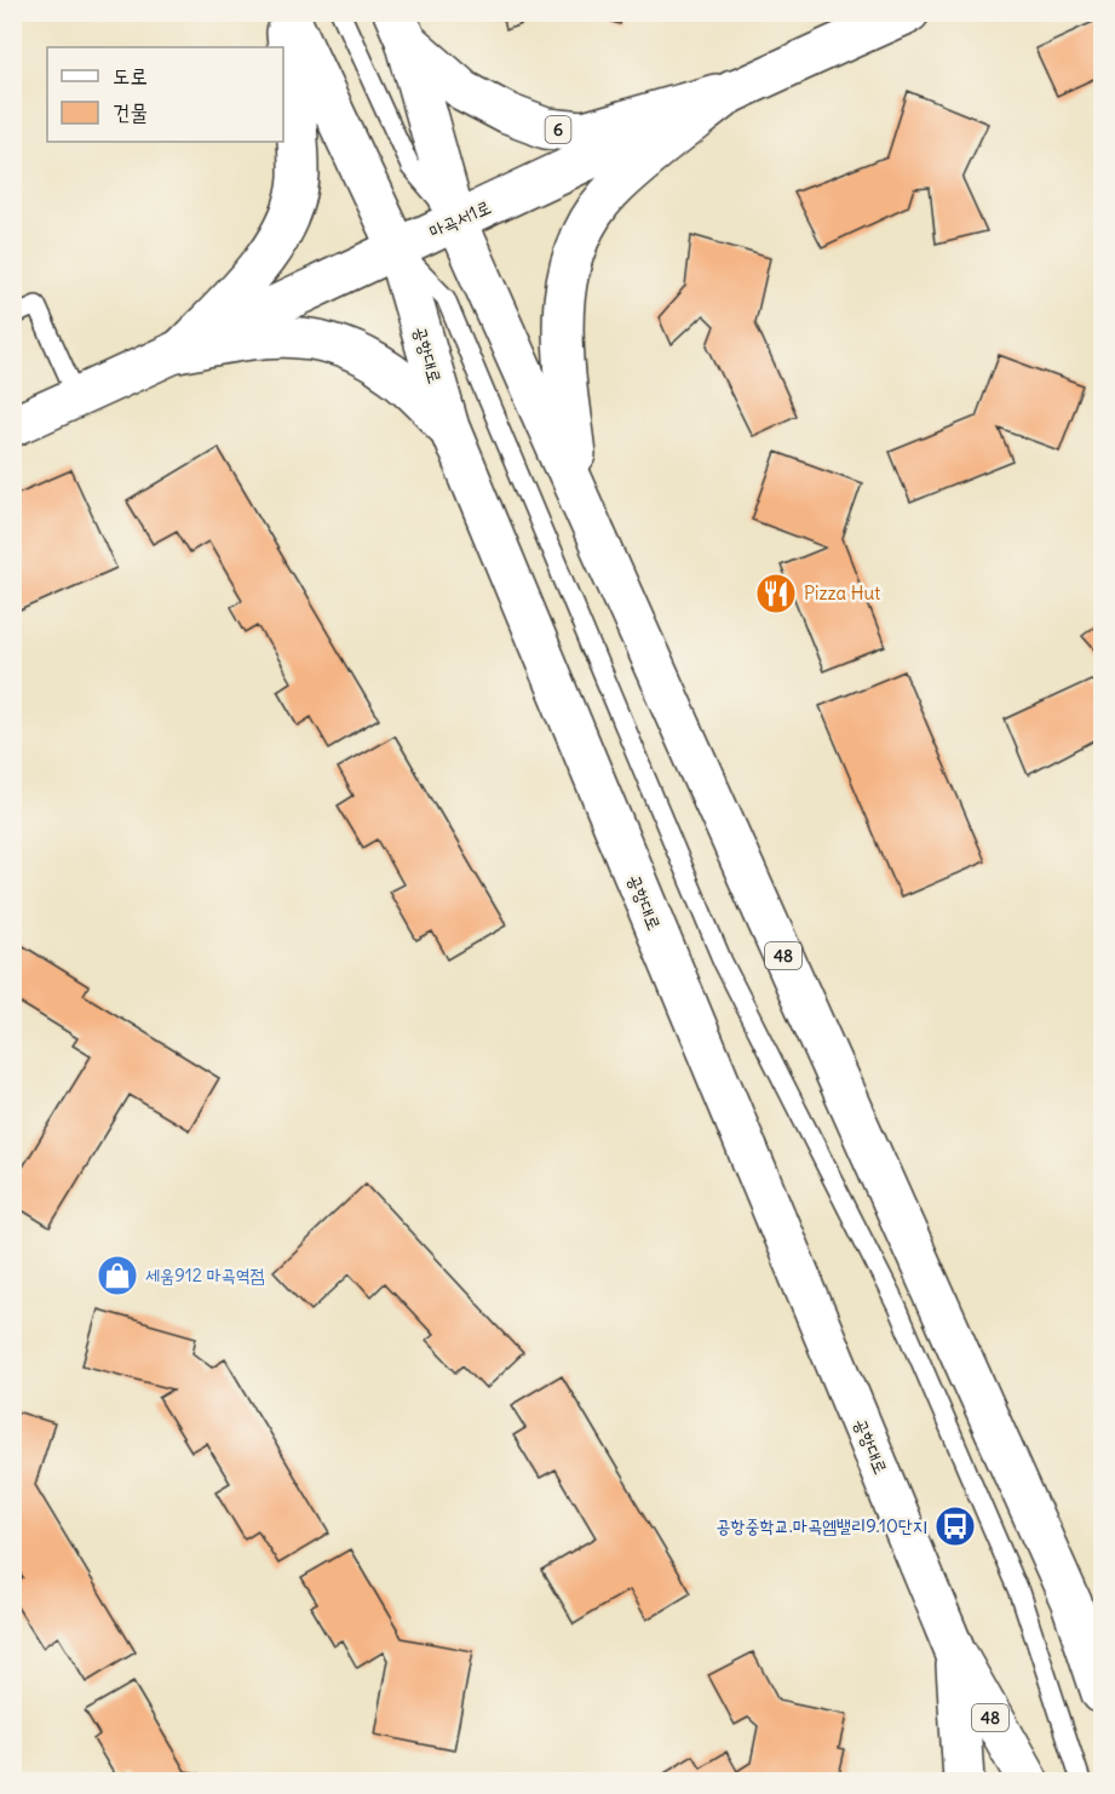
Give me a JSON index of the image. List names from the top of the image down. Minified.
{"streets":{"main road":["6","마곡서1로","공항대로","48"]},"crossings":[["6","마곡서1로"],["6","48"],["마곡서1로","공항대로"],["마곡서1로","48"]],"places":{"restaurant":["Pizza Hut"],"shop":["세움912 마곡역점"],"bus stop":["공항중학교.마곡엠밸리9.10단지"]},"legend":["도로","건물"]}
